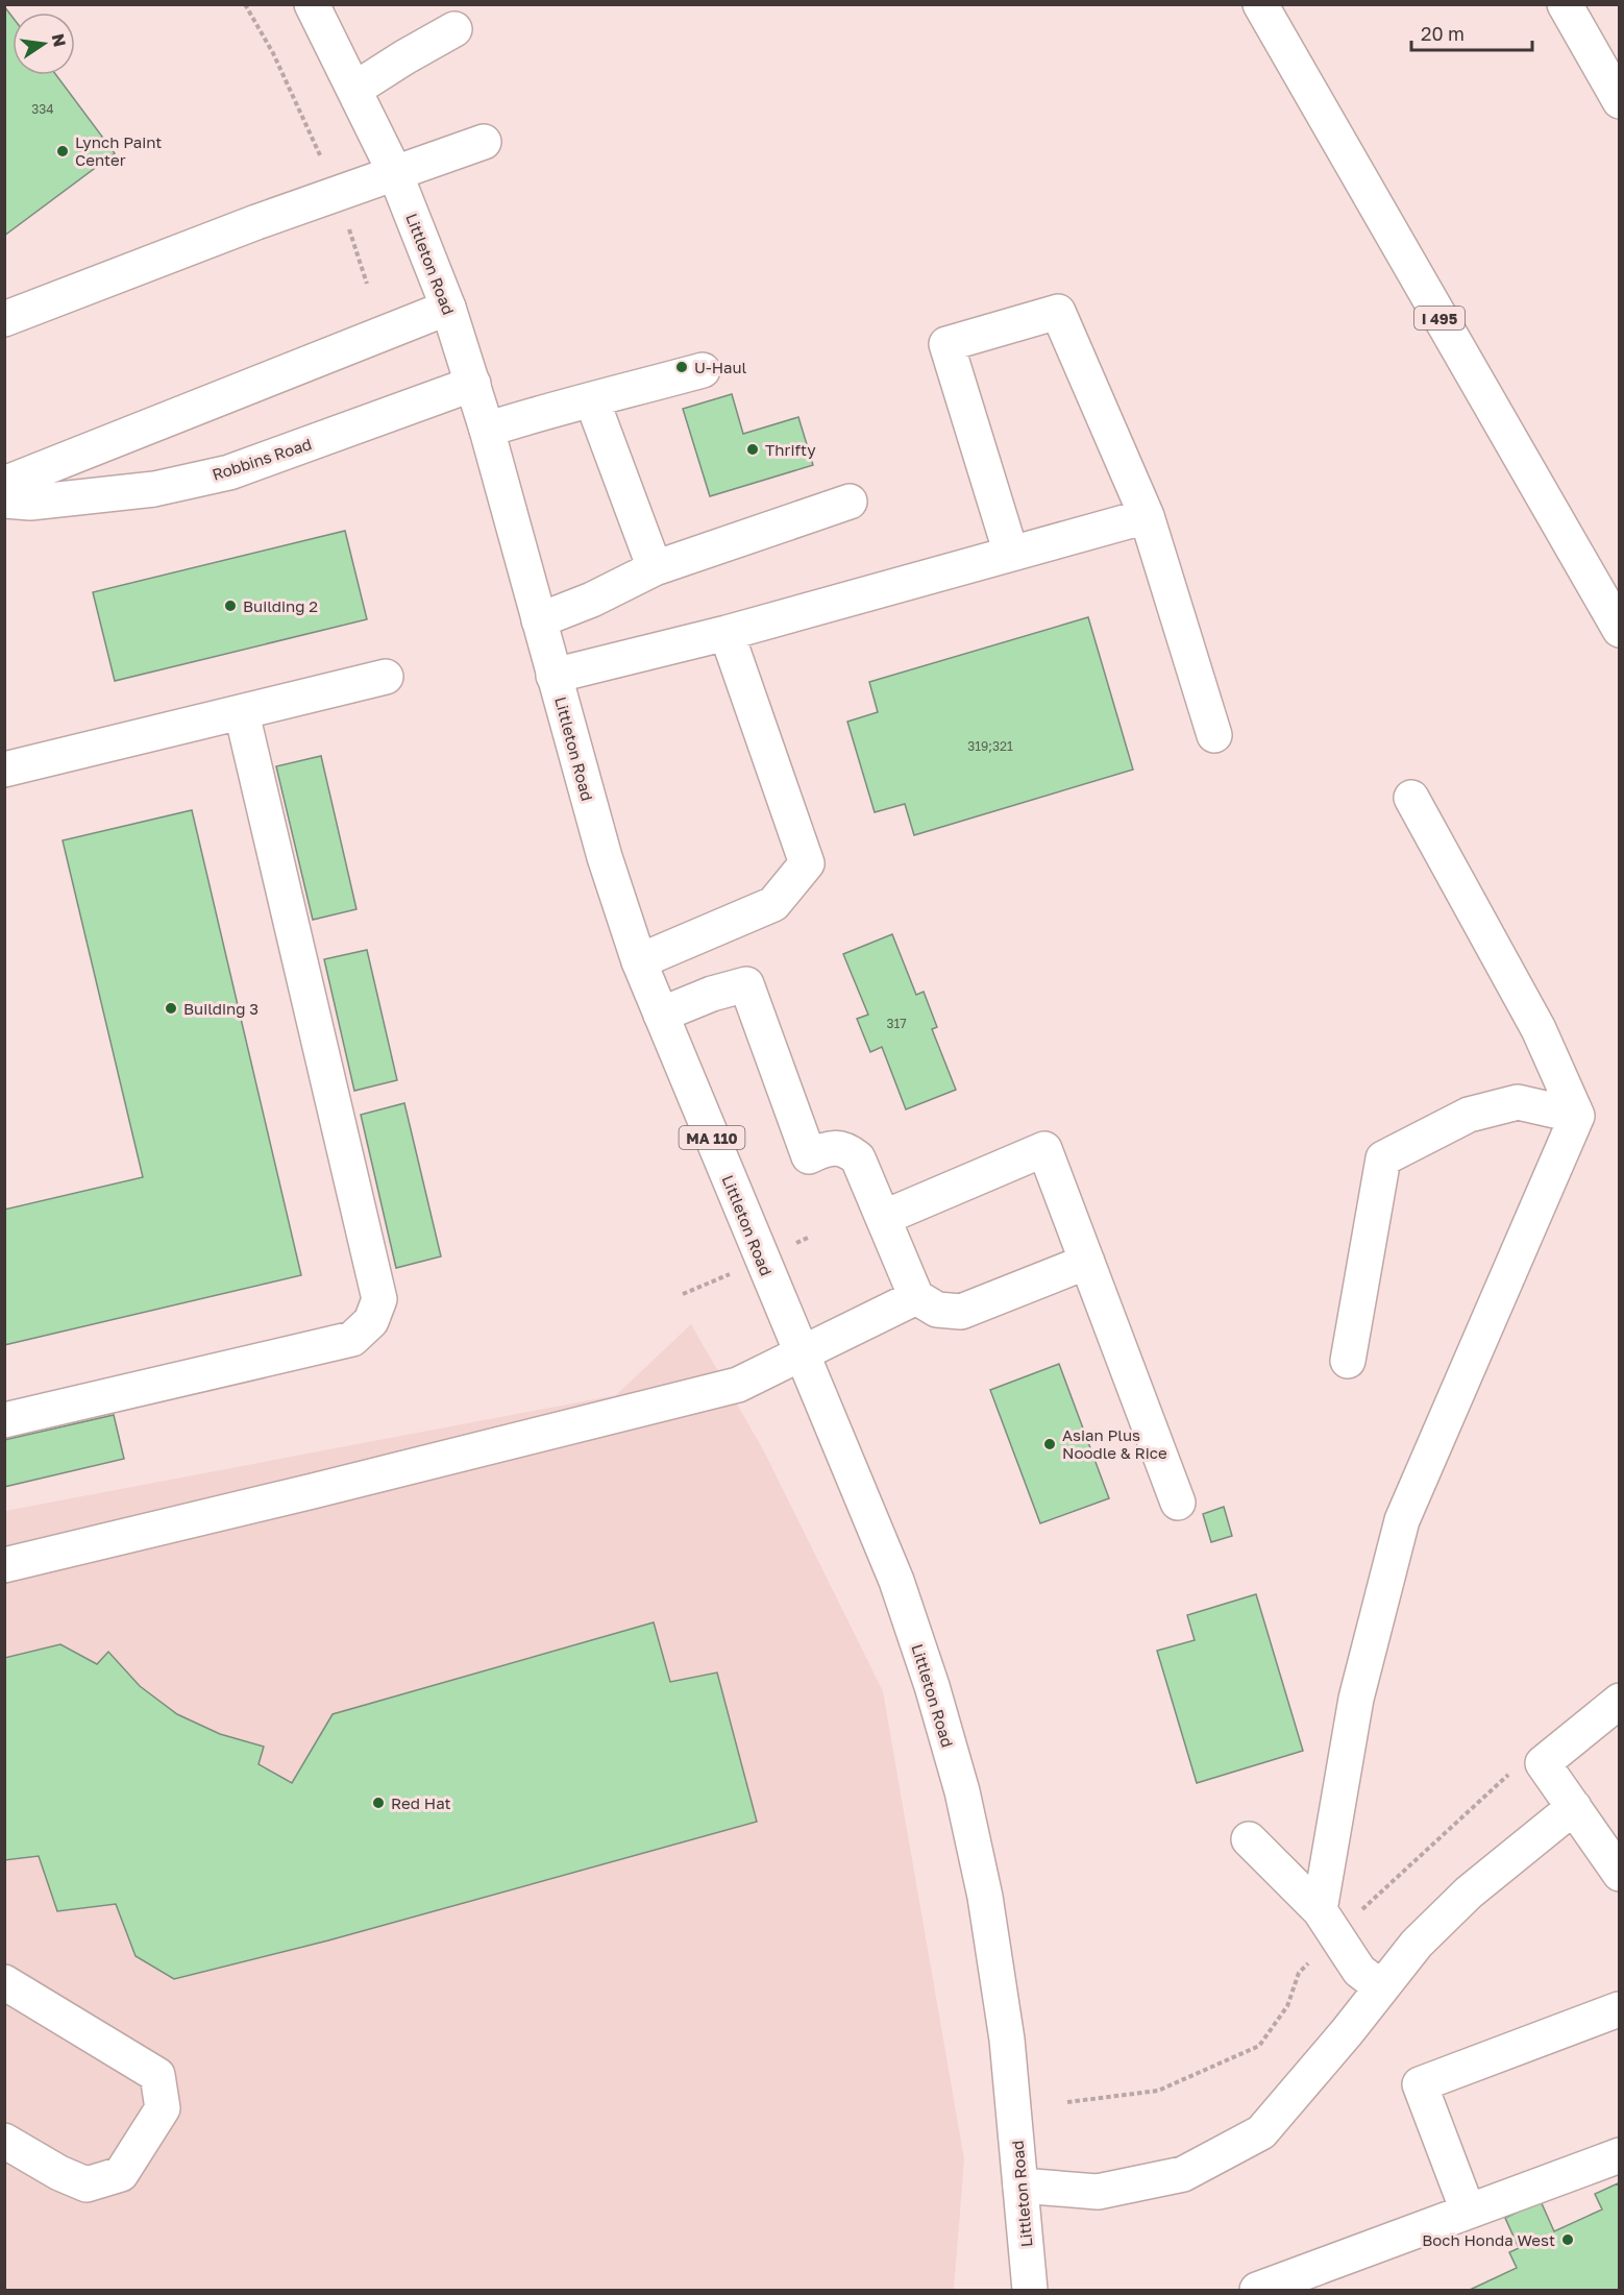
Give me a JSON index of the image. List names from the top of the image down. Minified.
{"streets":{"main road":["Littleton Road","I 495","Robbins Road","MA 110"]},"crossings":[["Littleton Road","Robbins Road"]],"places":["Lynch Paint Center","U-Haul","Thrifty","Building 2","Building 3","Asian Plus Noodle & Rice","Red Hat","Boch Honda West"],"house_numbers":["334","319;321","317"],"scale_bar":"20 m","north":"right"}
